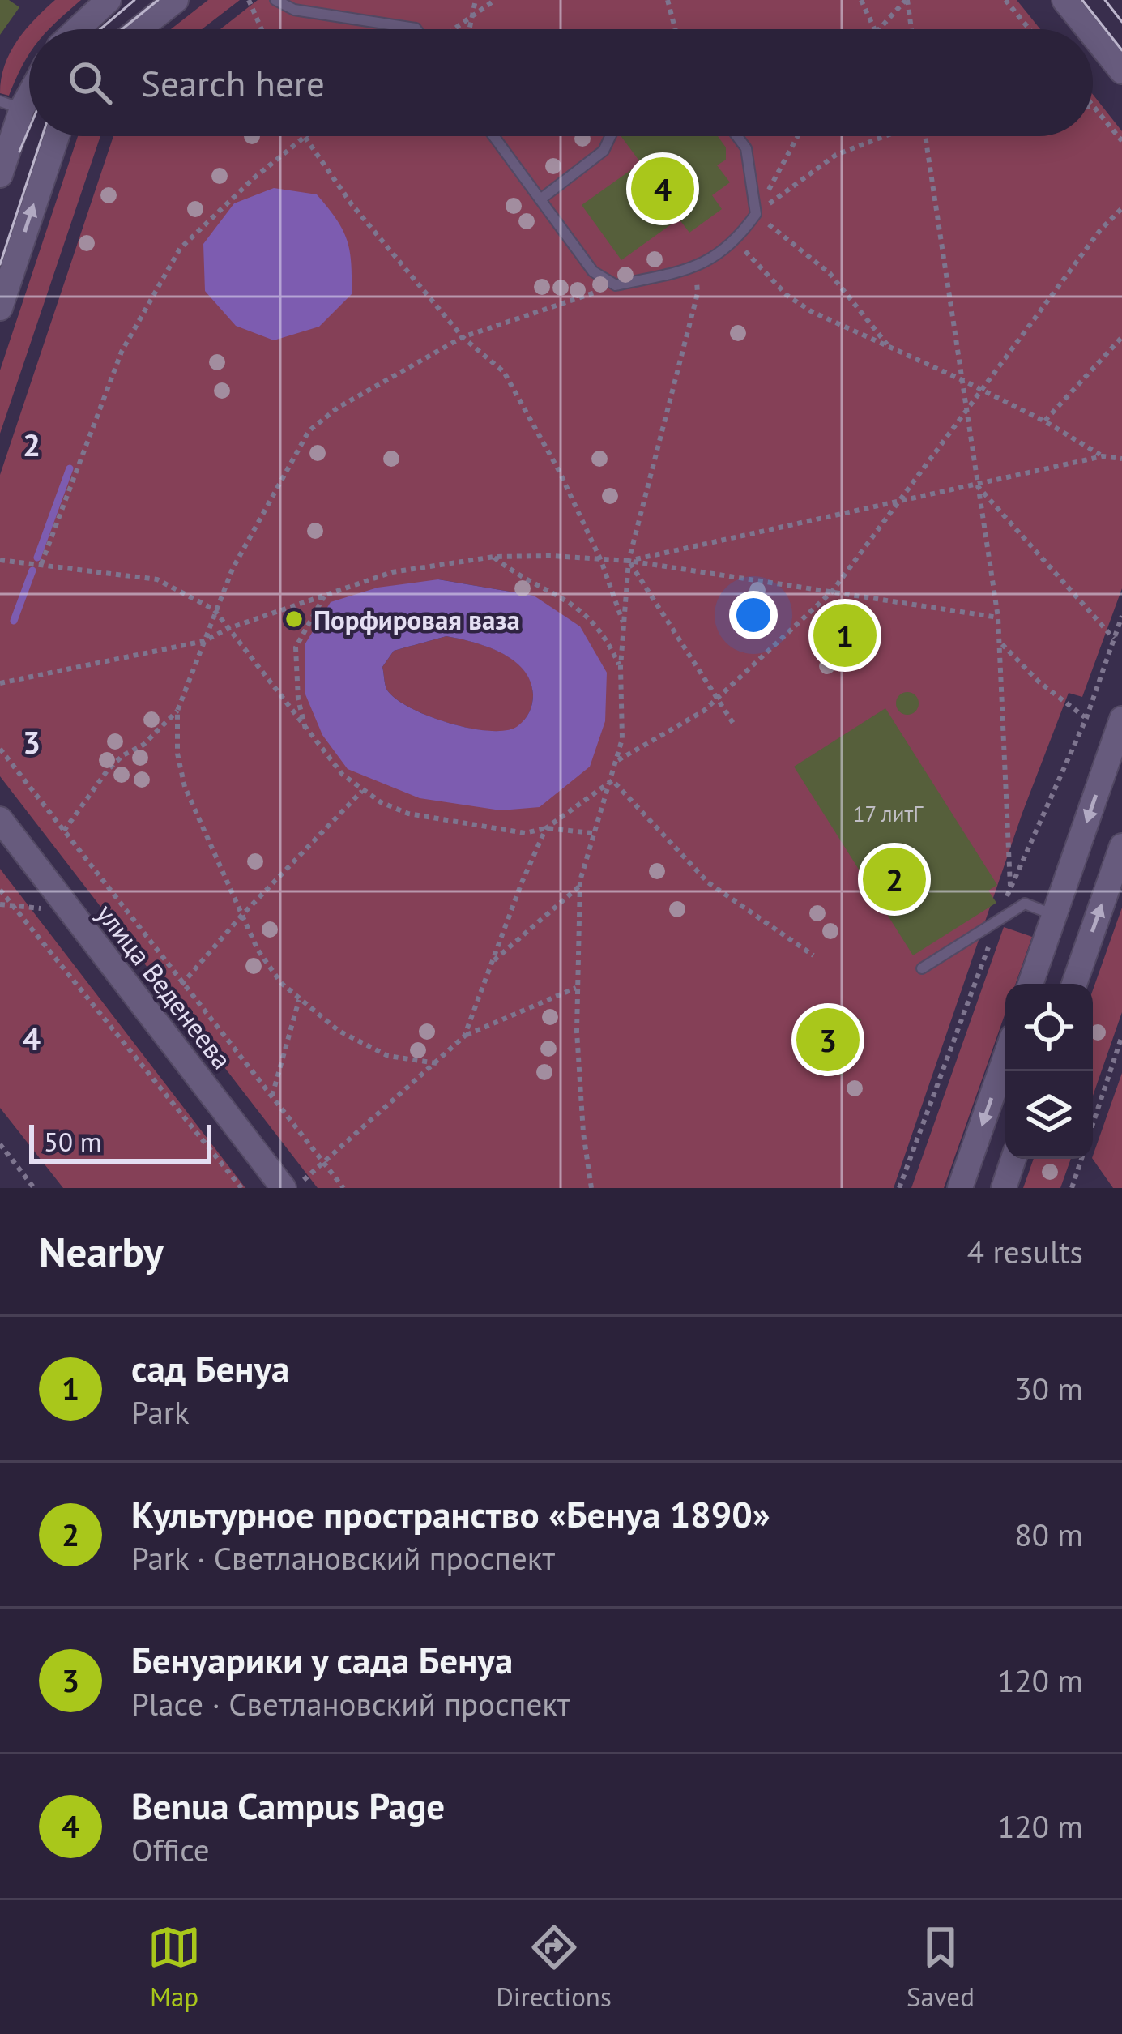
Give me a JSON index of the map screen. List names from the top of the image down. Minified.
{"streets":{"main road":["улица Веденеева"]},"places":["Порфировая ваза"],"house_numbers":["17 литГ"],"scale_bar":"50 m","page":{"search":"Search here","pins":["4","1","2","3"],"scale":"50 m","heading":["Nearby","4 results"],"list":[{"mark":"1","name":"сад Бенуа","note":"Park","value":"30 m"},{"mark":"2","name":"Культурное пространство «Бенуа 1890»","note":"Park · Светлановский проспект","value":"80 m"},{"mark":"3","name":"Бенуарики у сада Бенуа","note":"Place · Светлановский проспект","value":"120 m"},{"mark":"4","name":"Benua Campus Page","note":"Office","value":"120 m"}],"nav":["Map","Directions","Saved"]},"grid":{"rows":["2","3","4"]}}
